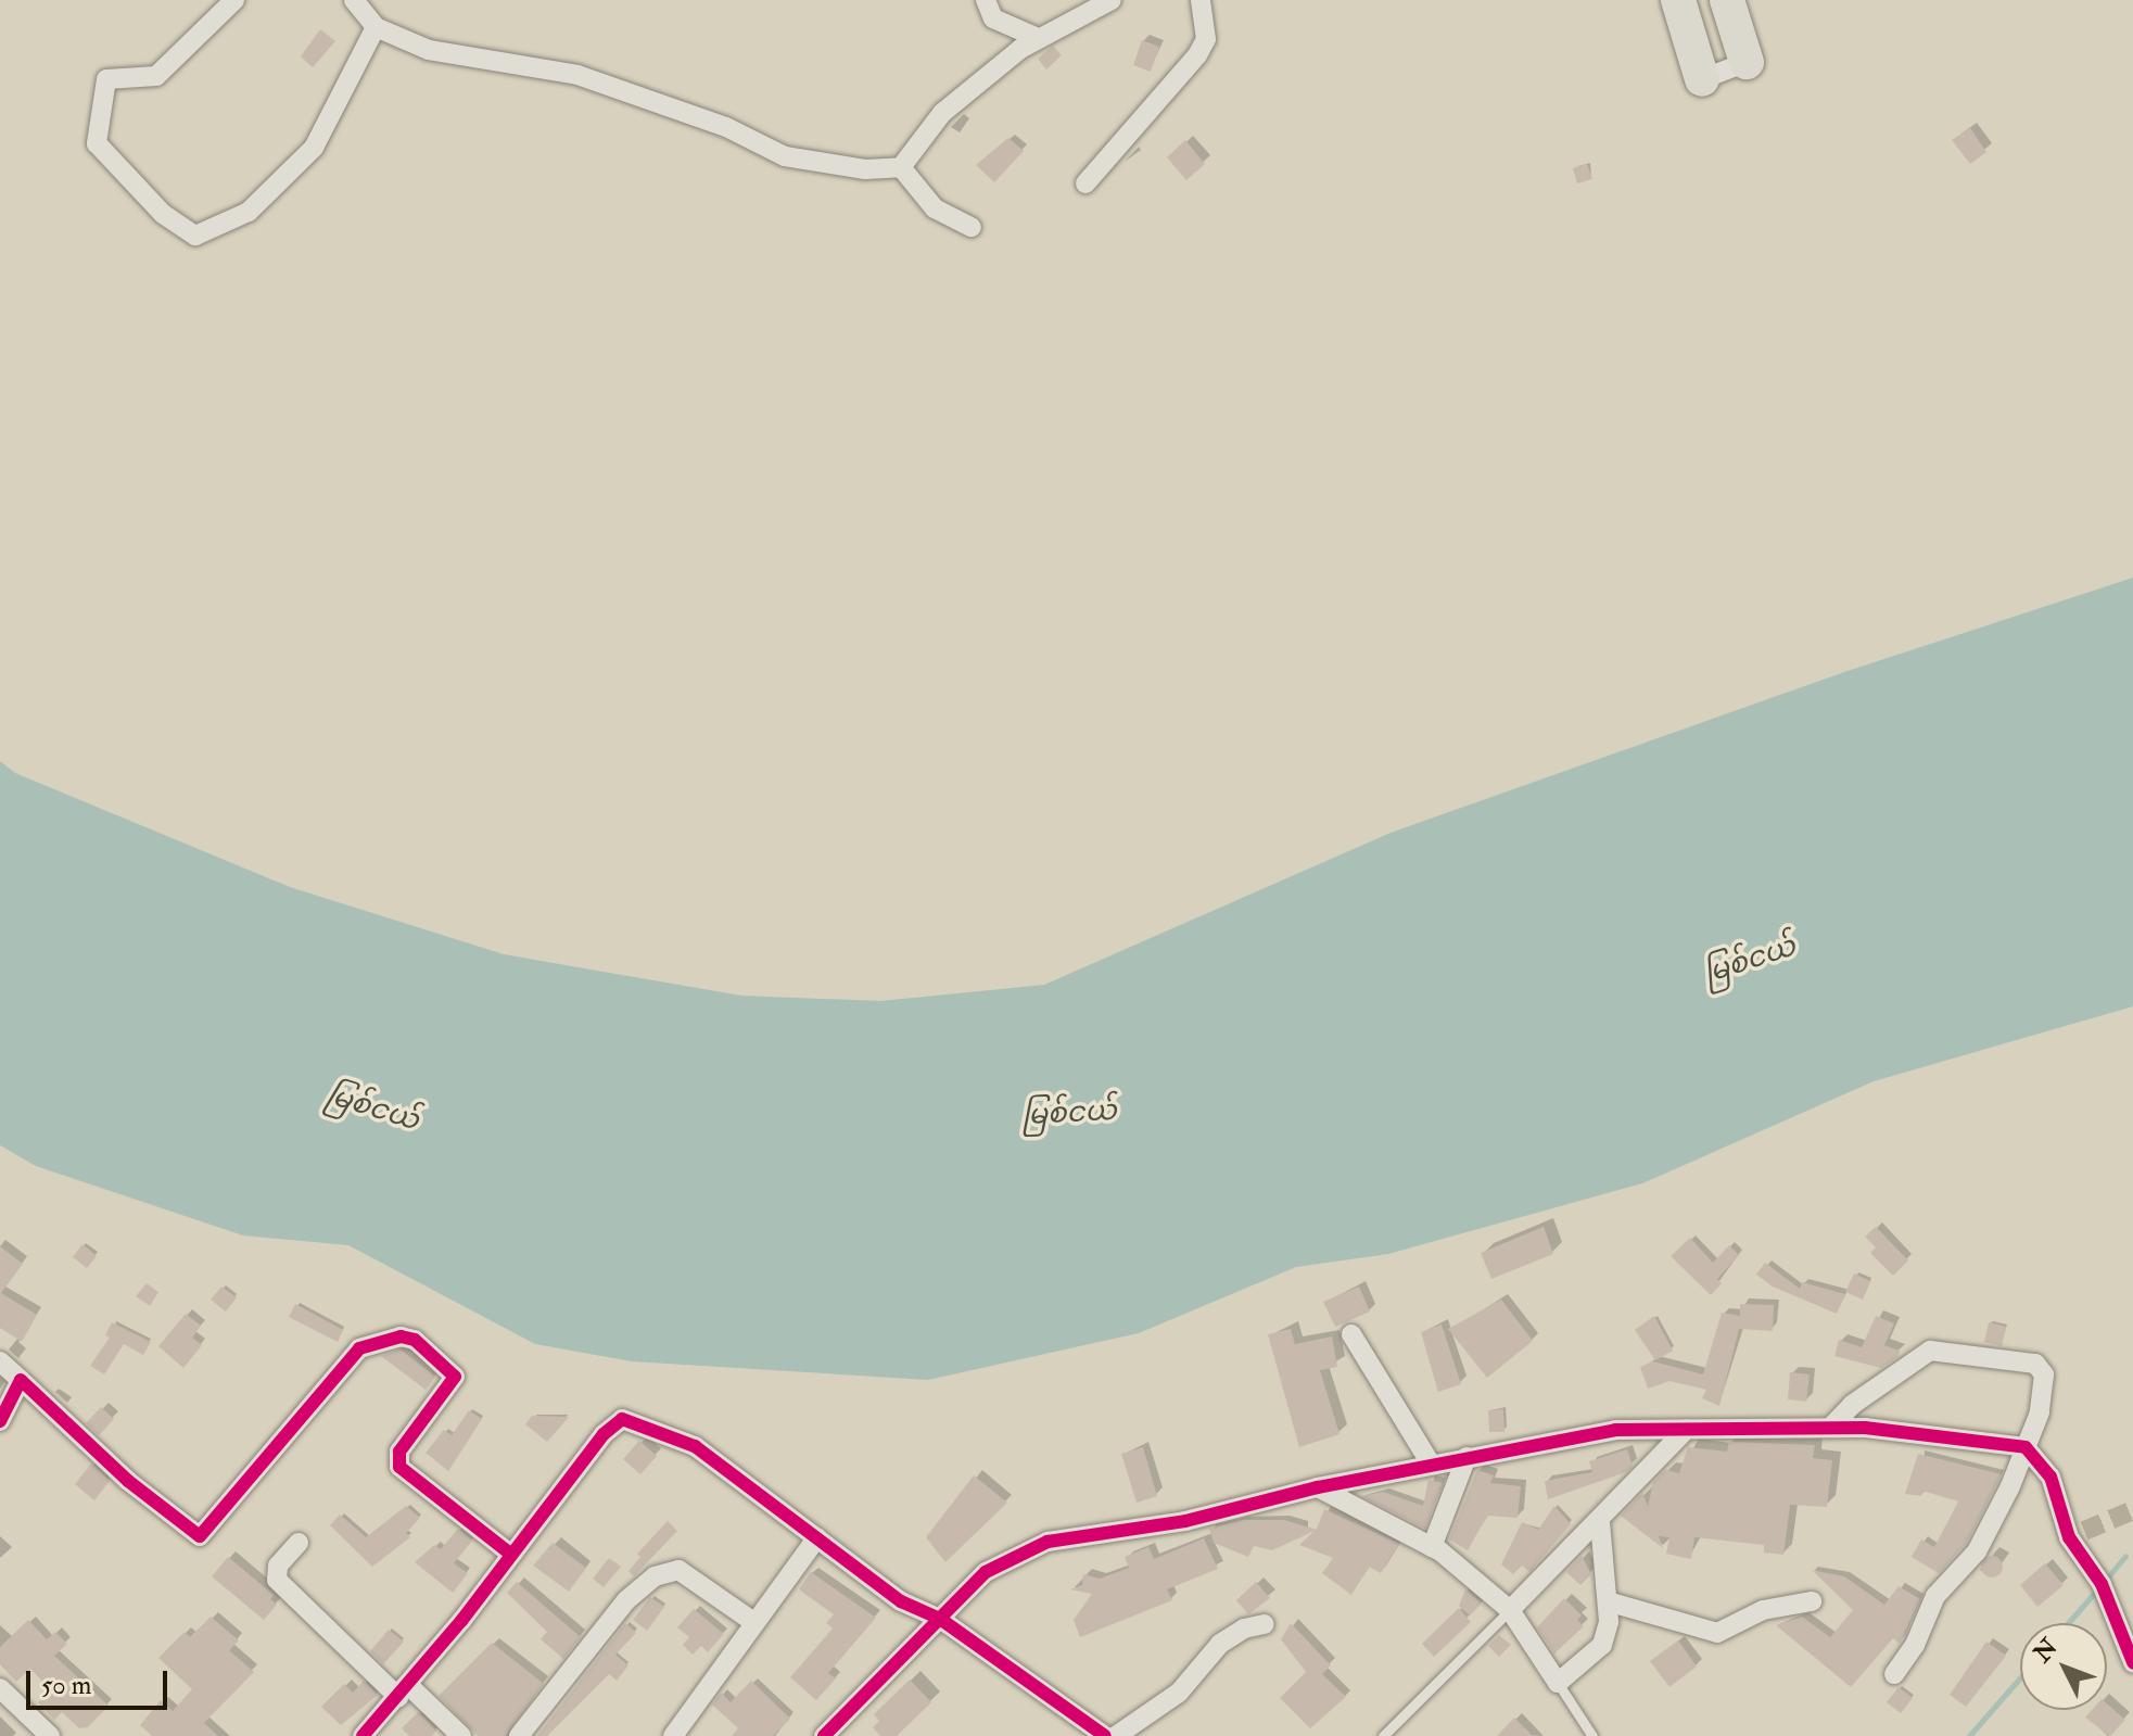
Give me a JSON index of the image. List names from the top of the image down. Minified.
{"water":["မြစ်ငယ်"],"scale_bar":"50 m","north":"top left"}
